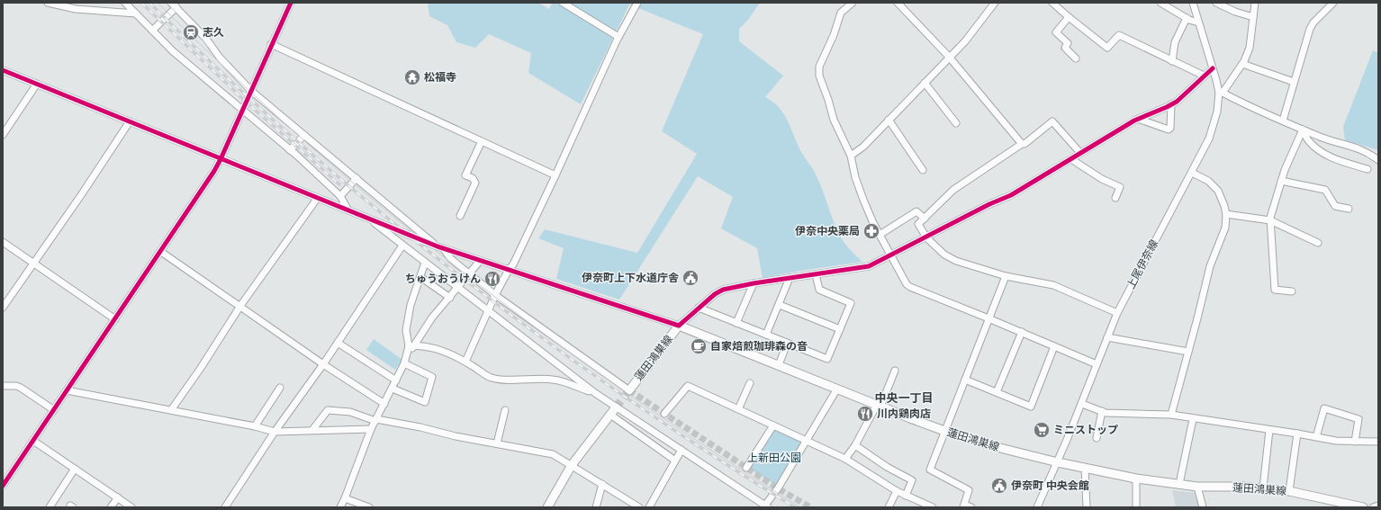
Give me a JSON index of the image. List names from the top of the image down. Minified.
{"streets":{"main road":["蓮田鴻巣線"],"street":["上尾伊奈線"]},"crossings":[["上尾伊奈線","蓮田鴻巣線"]],"districts":["中央一丁目"],"parks":["上新田公園"],"places":{"station":["志久"],"temple":["松福寺"],"pharmacy":["伊奈中央薬局"],"public building":["伊奈町上下水道庁舎","伊奈町 中央会館"],"restaurant":["ちゅうおうけん","川内鶏肉店"],"cafe":["自家焙煎珈琲森の音"],"supermarket":["ミニストップ"]}}
